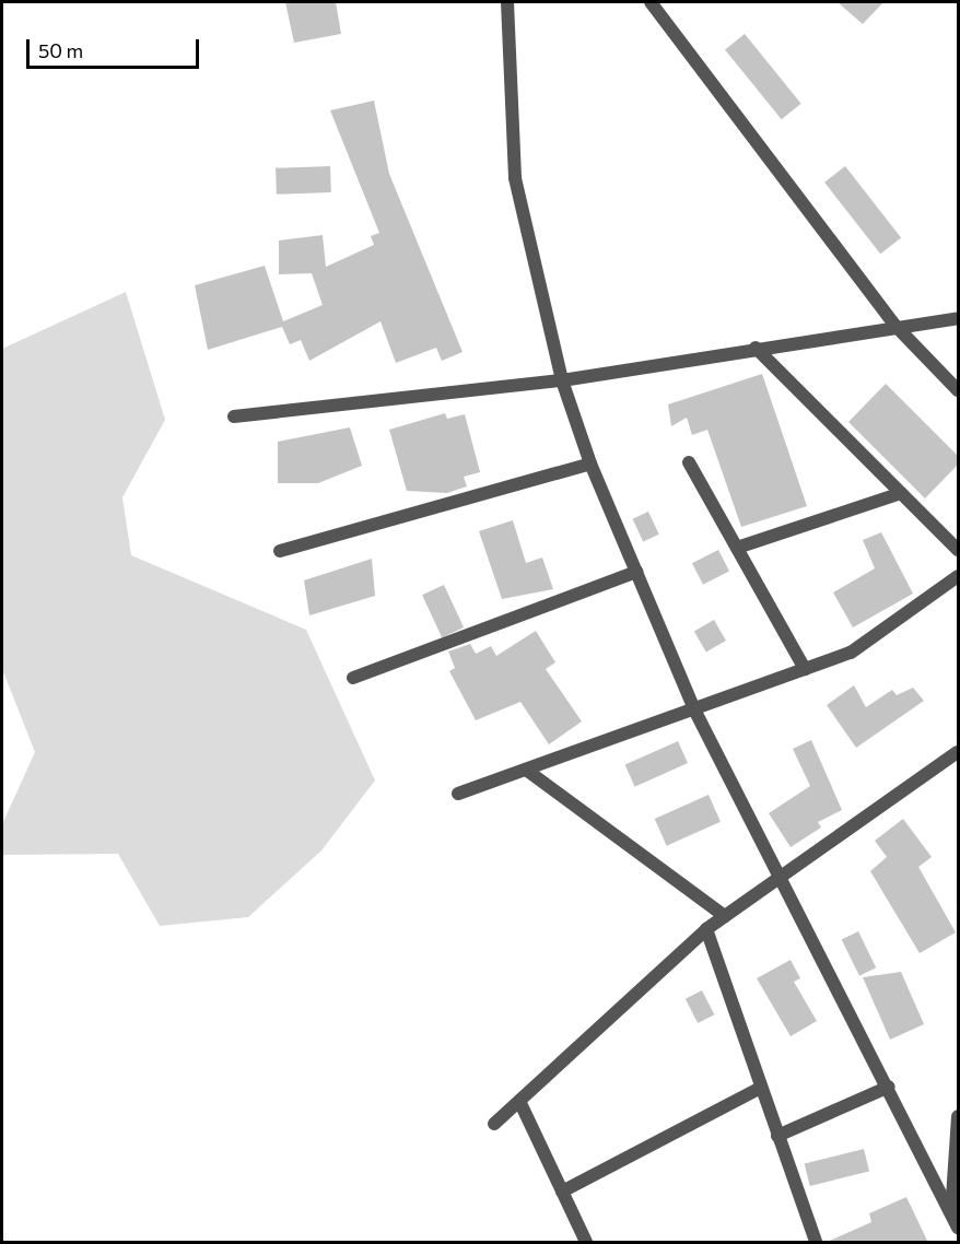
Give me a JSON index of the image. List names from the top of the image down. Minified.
{"scale_bar":"50 m"}
